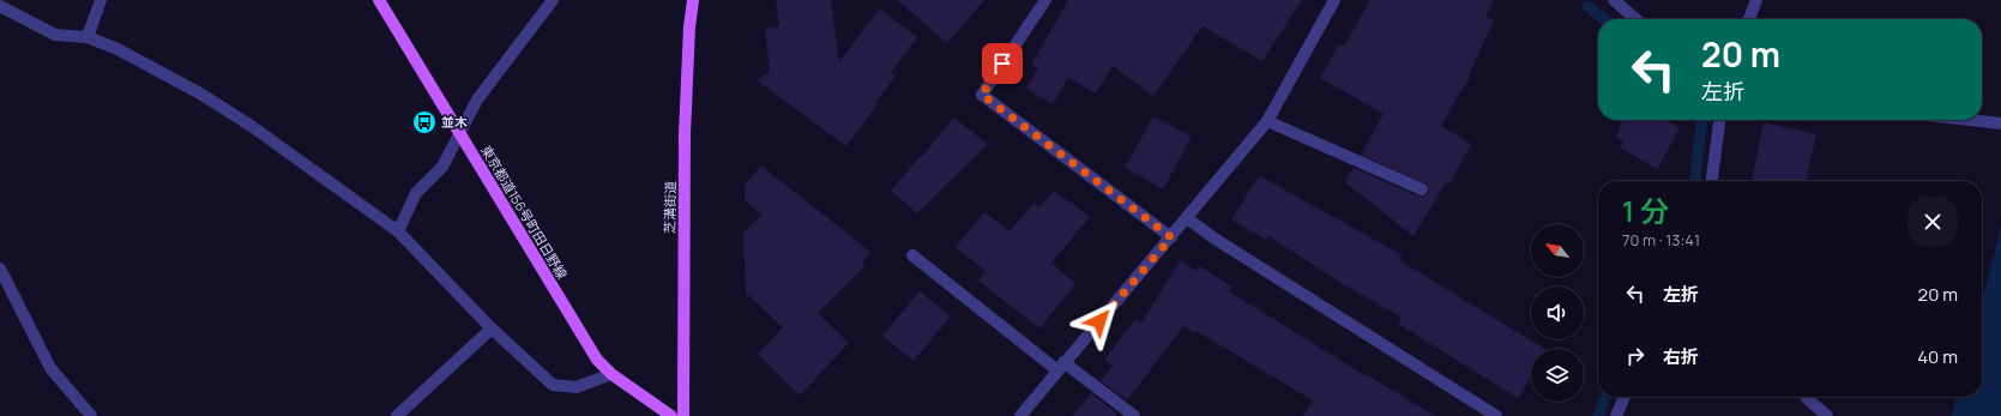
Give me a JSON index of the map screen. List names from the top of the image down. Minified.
{"streets":{"main road":["芝溝街道","東京都道156号町田日野線"]},"places":{"bus stop":["並木"]},"north":"top left","page":{"turn":["20 m","左折"],"heading":["1 分","70 m · 13:41"],"list":[{"name":"左折","value":"20 m"},{"name":"右折","value":"40 m"}]}}
